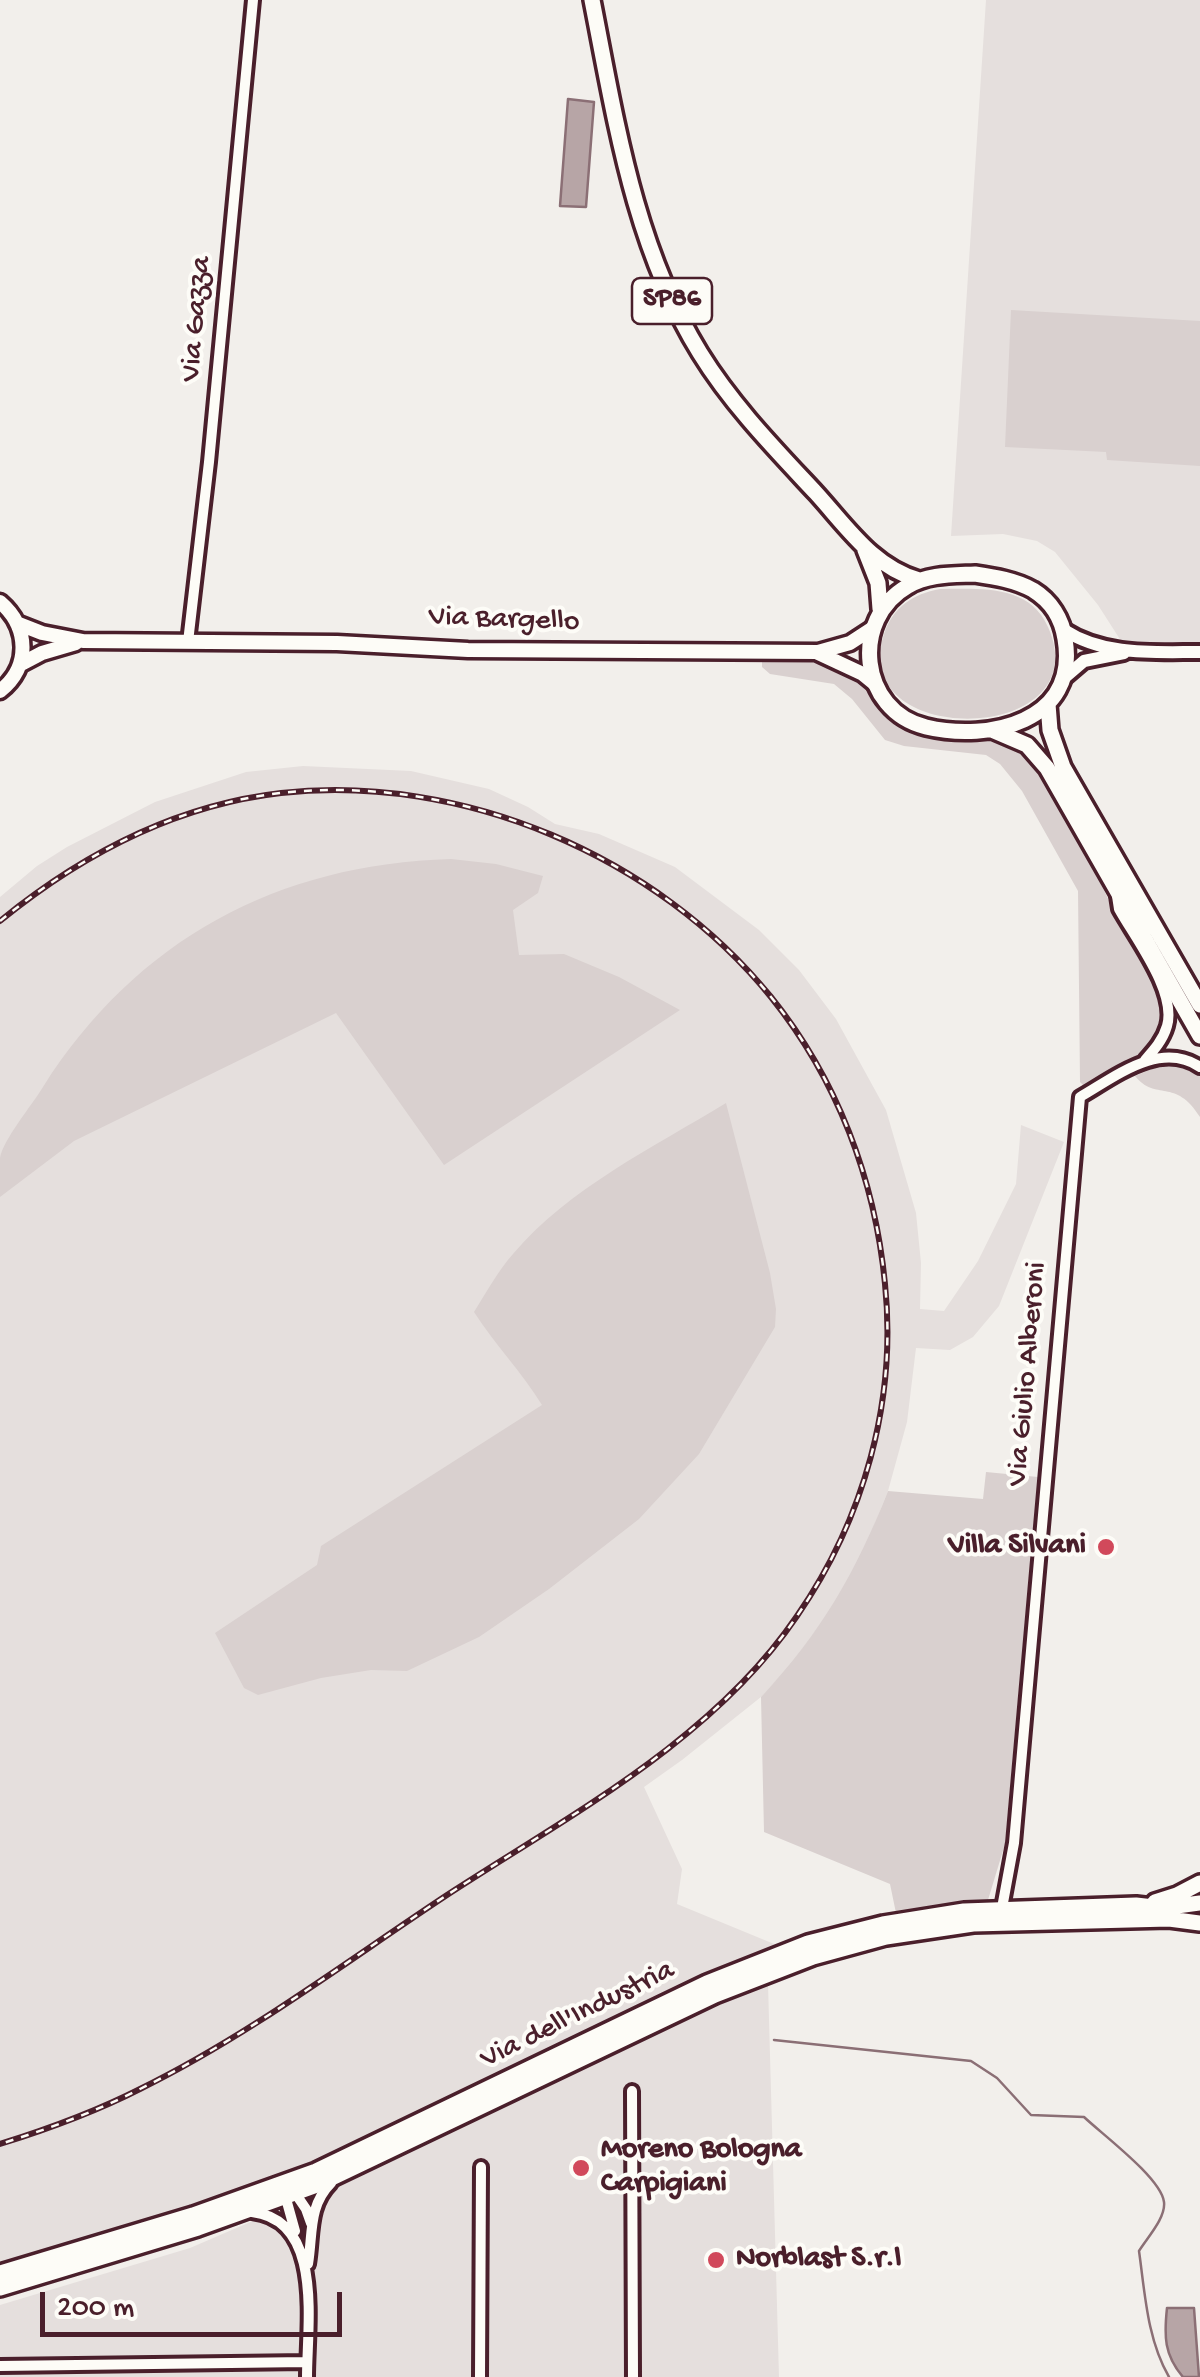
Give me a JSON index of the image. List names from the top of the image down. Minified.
{"streets":{"main road":["SP86","Via Bargello","Via dell'Industria"],"street":["Via Gazza","Via Giulio Alberoni"]},"crossings":[["SP86","Via Bargello"],["Via Gazza","Via Bargello"],["Via Giulio Alberoni","Via dell'Industria"]],"places":["Villa Silvani","Moreno Bologna Carpigiani","Norblast S.r.l"],"scale_bar":"200 m"}
